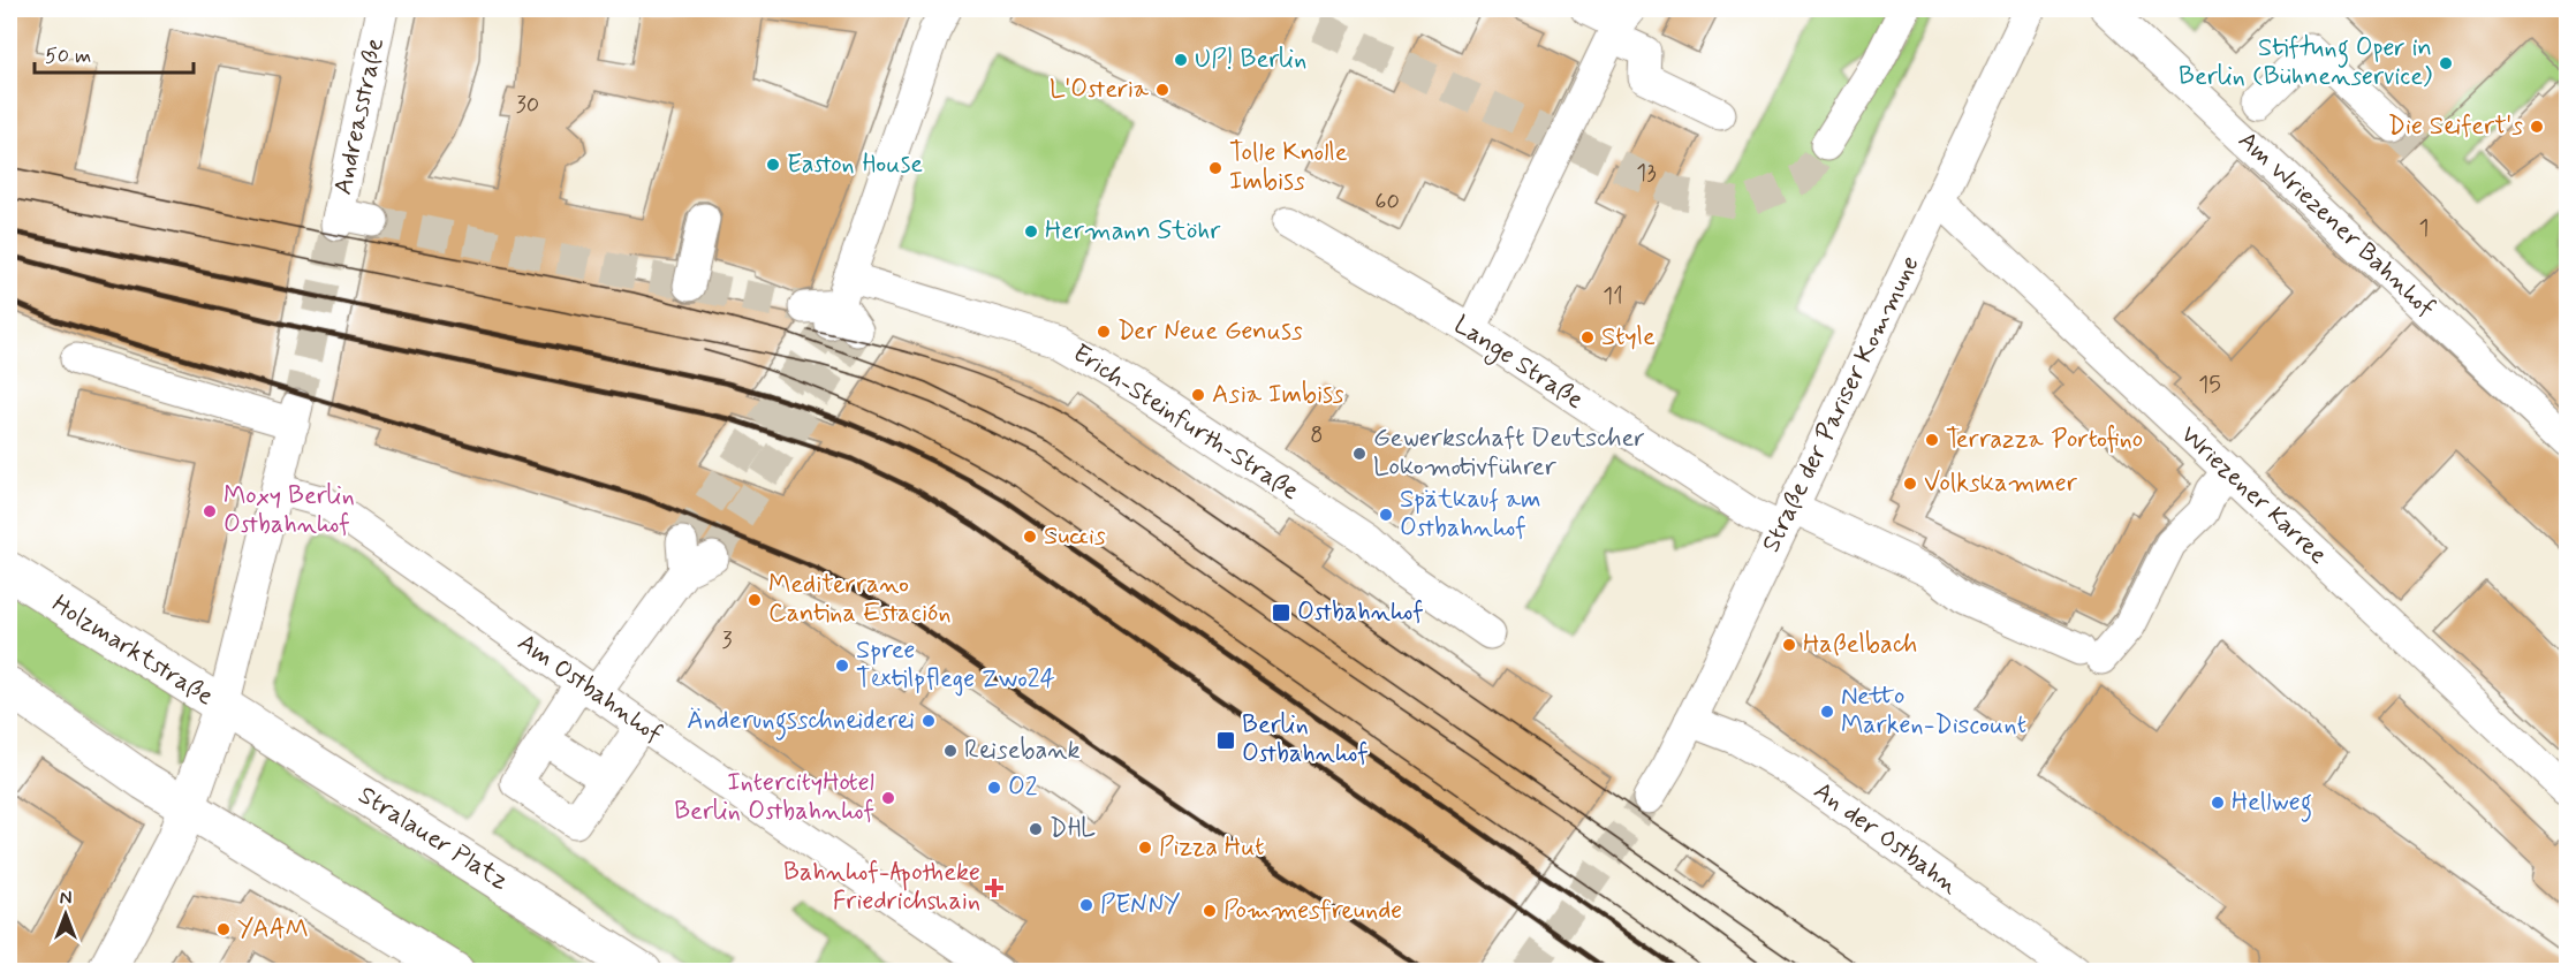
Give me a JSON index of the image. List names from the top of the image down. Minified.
{"streets":{"main road":["Holzmarktstraße","Stralauer Platz"],"street":["Andreasstraße","Am Wriezener Bahnhof","Lange Straße","Straße der Pariser Kommune","Erich-Steinfurth-Straße","Wriezener Karree","Am Ostbahnhof","An der Ostbahn"]},"crossings":[["Lange Straße","Straße der Pariser Kommune"],["Lange Straße","Wriezener Karree"],["Straße der Pariser Kommune","Wriezener Karree"],["Straße der Pariser Kommune","An der Ostbahn"],["Holzmarktstraße","Stralauer Platz"]],"places":{"other":["UP! Berlin","Stiftung Oper in Berlin (Bühnenservice)","L'Osteria","Die Seifert's","Easton House","Tolle Knolle Imbiss","Hermann Stöhr","Der Neue Genuss","Style","Asia Imbiss","Terrazza Portofino","Gewerkschaft Deutscher Lokomotivführer","Volkskammer","Moxy Berlin Ostbahnhof","Spätkauf am Ostbahnhof","Succis","Mediterrano Cantina Estación","Haßelbach","Spree Textilpflege Zwo24","Netto Marken-Discount","Änderungsschneiderei","Reisebank","O2","IntercityHotel Berlin Ostbahnhof","Hellweg","DHL","Pizza Hut","PENNY","Pommesfreunde","YAAM"],"transit":["Ostbahnhof","Berlin Ostbahnhof"],"health":["Bahnhof-Apotheke Friedrichshain"]},"house_numbers":["30","13","60","1","11","15","8","3"],"scale_bar":"50 m","north":"top"}
